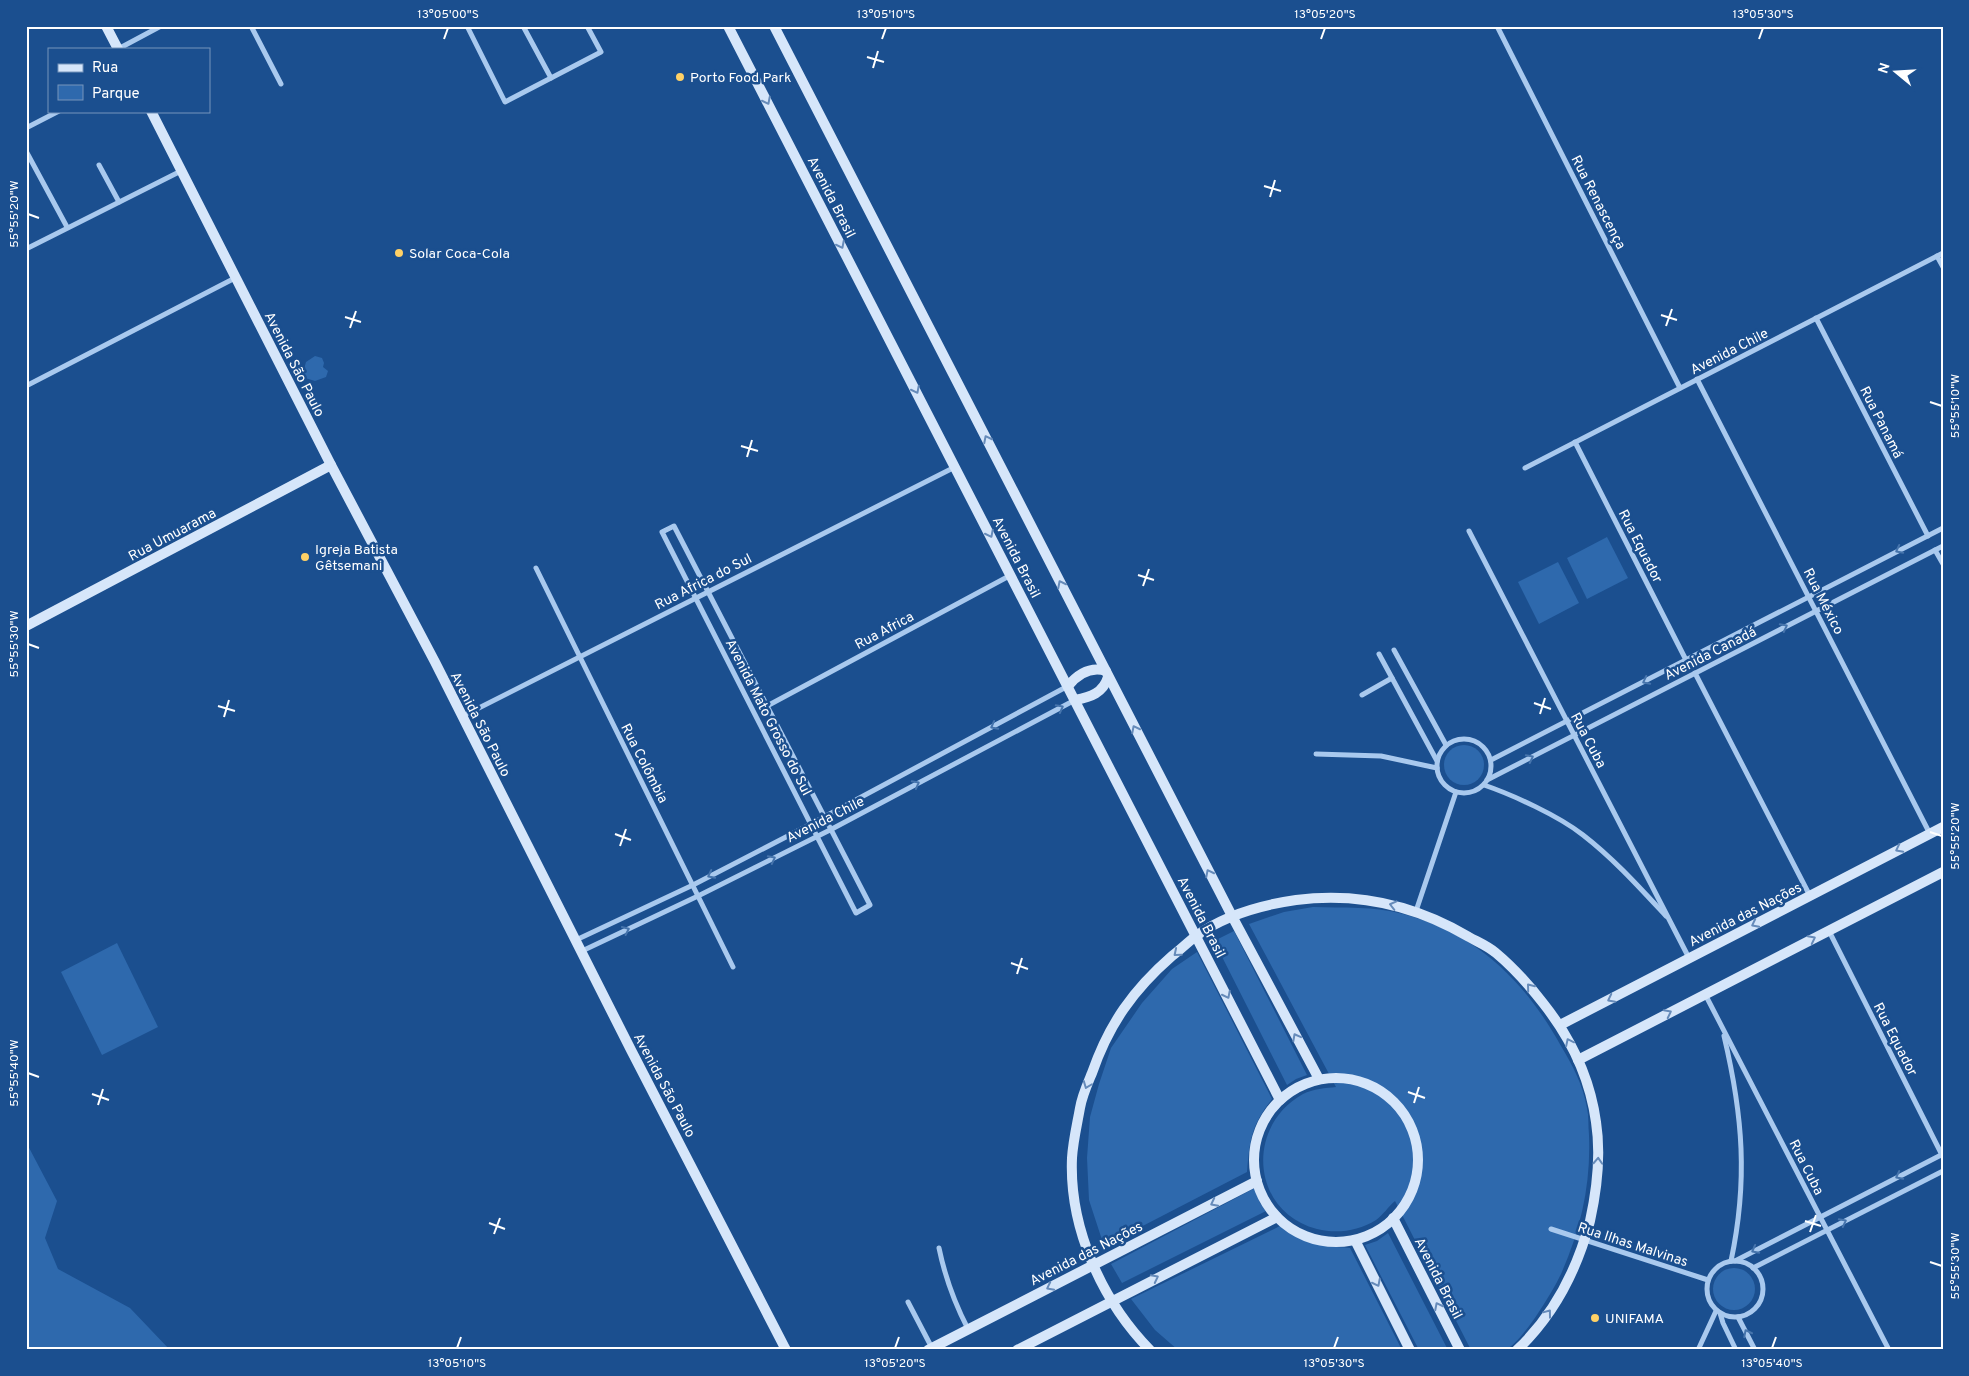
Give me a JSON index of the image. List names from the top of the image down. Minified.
{"streets":{"main road":["Avenida Brasil","Avenida São Paulo","Rua Umuarama","Avenida das Nações"],"street":["Rua Renascença","Avenida Chile","Rua Panamá","Rua Equador","Rua Africa do Sul","Rua México","Rua Africa","Avenida Canadá","Avenida Mato Grosso do Sul","Rua Cuba","Rua Colômbia","Rua Ilhas Malvinas"]},"crossings":[["Avenida Brasil","Avenida Chile"],["Avenida Brasil","Rua Africa do Sul"],["Avenida Brasil","Rua Africa"],["Avenida Brasil","Avenida das Nações"],["Rua Renascença","Avenida Chile"],["Avenida Chile","Avenida São Paulo"],["Avenida Chile","Rua Panamá"],["Avenida Chile","Rua Equador"],["Avenida Chile","Rua México"],["Avenida Chile","Avenida Mato Grosso do Sul"],["Avenida Chile","Rua Colômbia"],["Avenida São Paulo","Rua Umuarama"],["Avenida São Paulo","Rua Africa do Sul"],["Rua Panamá","Avenida Canadá"],["Rua Equador","Avenida Canadá"],["Rua Africa do Sul","Avenida Mato Grosso do Sul"],["Rua Africa do Sul","Rua Colômbia"],["Rua México","Avenida Canadá"],["Rua México","Avenida das Nações"],["Rua Africa","Avenida Mato Grosso do Sul"],["Avenida Canadá","Rua Cuba"],["Rua Cuba","Avenida das Nações"]],"places":["Porto Food Park","Solar Coca-Cola","Igreja Batista Gêtsemani","UNIFAMA"],"legend":["Rua","Parque"],"north":"left","coordinates":["13°05'00\"S","13°05'10\"S","13°05'20\"S","13°05'30\"S","55°55'20\"W","55°55'10\"W","55°55'30\"W","55°55'40\"W","13°05'40\"S"]}
